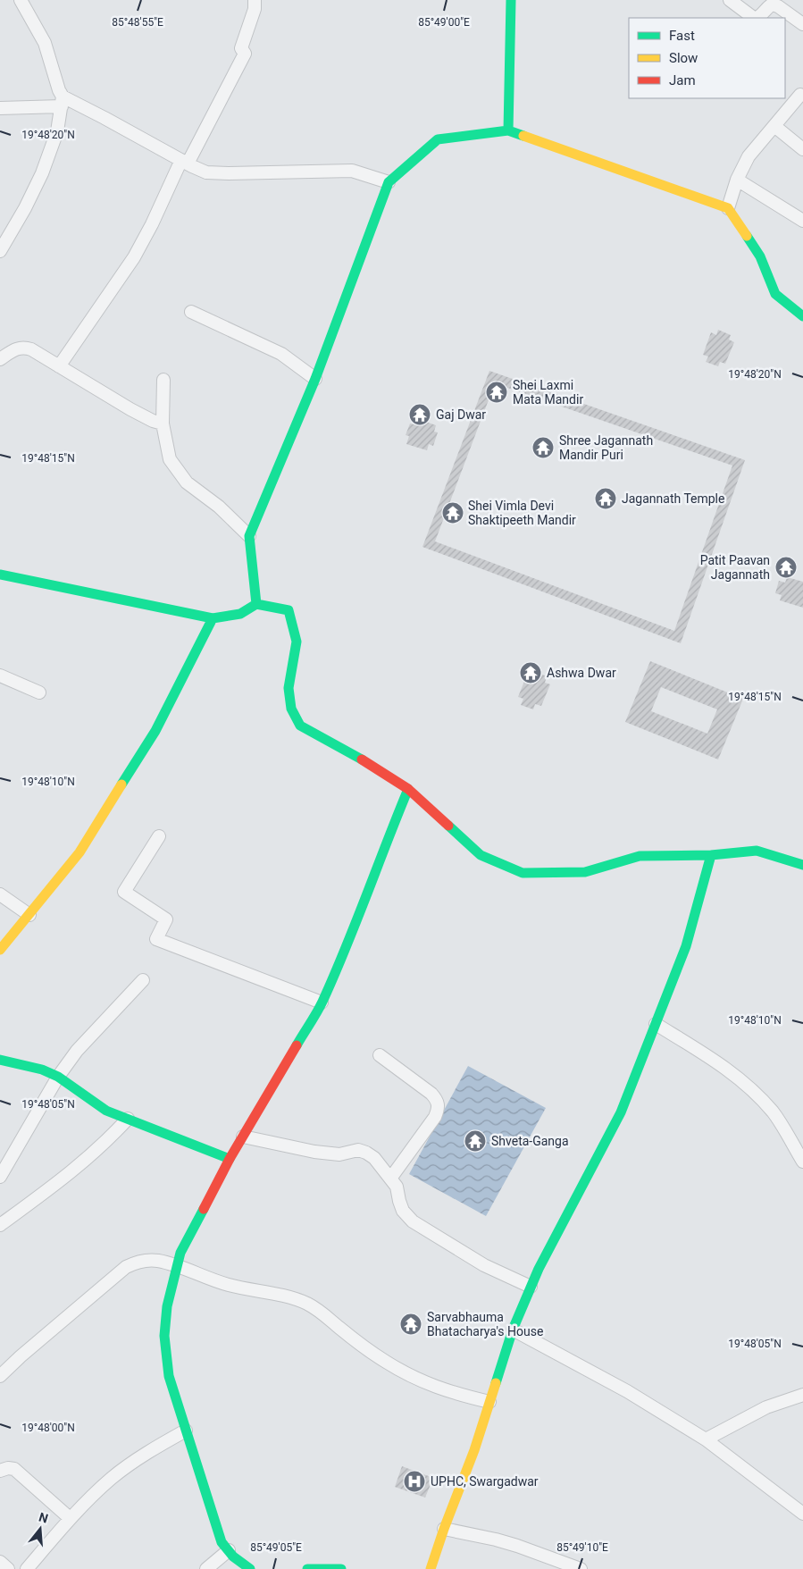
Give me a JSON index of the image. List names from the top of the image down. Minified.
{"places":{"temple":["Shei Laxmi Mata Mandir","Gaj Dwar","Shree Jagannath Mandir Puri","Jagannath Temple","Shei Vimla Devi Shaktipeeth Mandir","Patit Paavan Jagannath","Ashwa Dwar","Shveta-Ganga","Sarvabhauma Bhatacharya's House"],"hospital":["UPHC, Swargadwar"]},"legend":["Fast","Slow","Jam"],"north":"top","coordinates":["85°48'55\"E","85°49'00\"E","19°48'20\"N","19°48'15\"N","19°48'10\"N","19°48'05\"N","19°48'00\"N","85°49'05\"E","85°49'10\"E"]}
